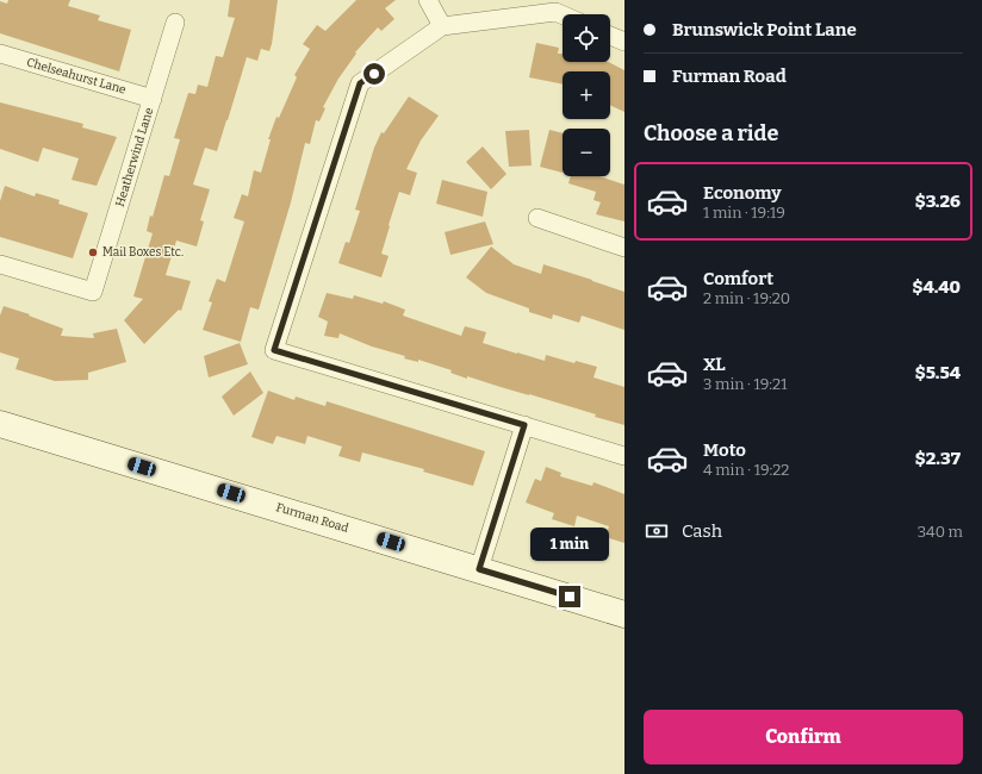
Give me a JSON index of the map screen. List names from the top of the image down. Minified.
{"streets":{"street":["Chelseahurst Lane","Heatherwind Lane","Furman Road"]},"crossings":[["Chelseahurst Lane","Heatherwind Lane"]],"places":["Mail Boxes Etc."],"page":{"banner":["Brunswick Point Lane","Furman Road"],"map_buttons":["+","−"],"heading":"Choose a ride","list":[{"name":"Economy","note":"1 min · 19:19","value":"$3.26"},{"name":"Comfort","note":"2 min · 19:20","value":"$4.40"},{"name":"XL","note":"3 min · 19:21","value":"$5.54"},{"name":"Moto","note":"4 min · 19:22","value":"$2.37"}],"pay":["Cash","340 m"],"bubble":"1 min","buttons":"Confirm"}}
